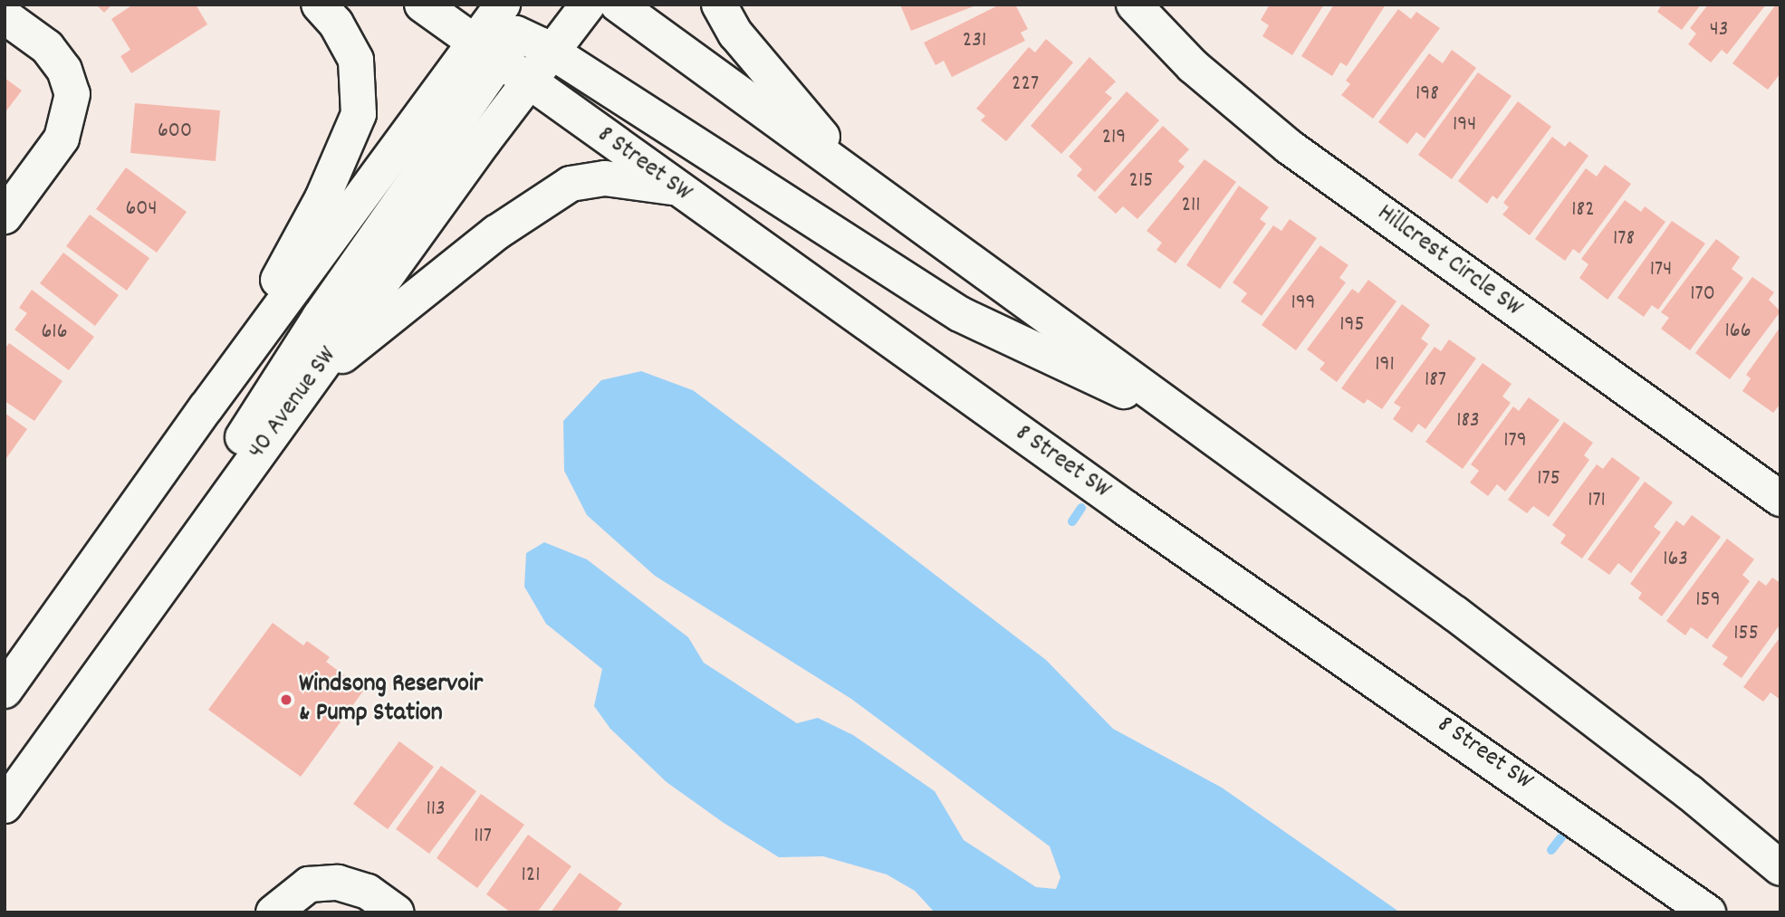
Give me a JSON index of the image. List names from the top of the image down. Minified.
{"streets":{"main road":["8 Street SW","Hillcrest Circle SW","40 Avenue SW"]},"crossings":[["8 Street SW","40 Avenue SW"]],"places":["Windsong Reservoir & Pump Station"],"house_numbers":["43","231","227","198","194","600","219","215","211","604","182","178","174","170","199","195","166","616","191","187","183","179","175","171","163","159","155","113","117","121"]}
